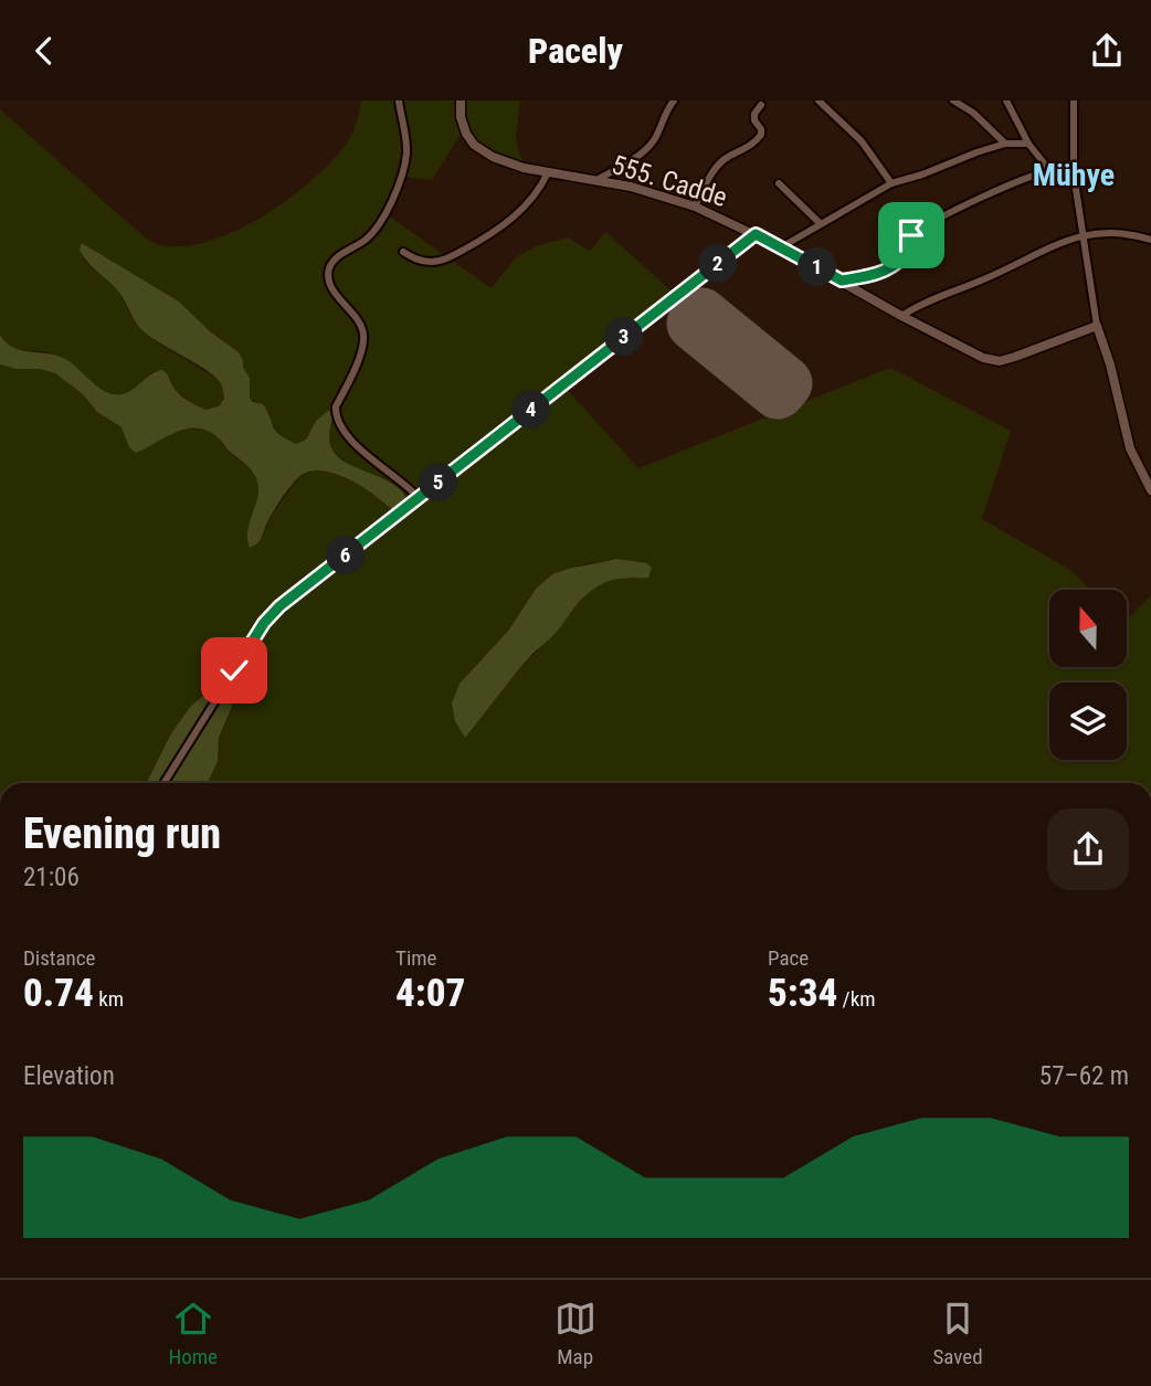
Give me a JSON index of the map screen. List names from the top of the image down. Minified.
{"streets":{"street":["555. Cadde"]},"districts":["Mühye"],"north":"top","page":{"header":"Pacely","pins":["2","1","3","4","5","6"],"heading":["Evening run","21:06"],"stats":[["Distance","0.74 km"],["Time","4:07"],["Pace","5:34 /km"]],"chart":["Elevation","57–62 m"],"tabs":["Home","Map","Saved"]}}
